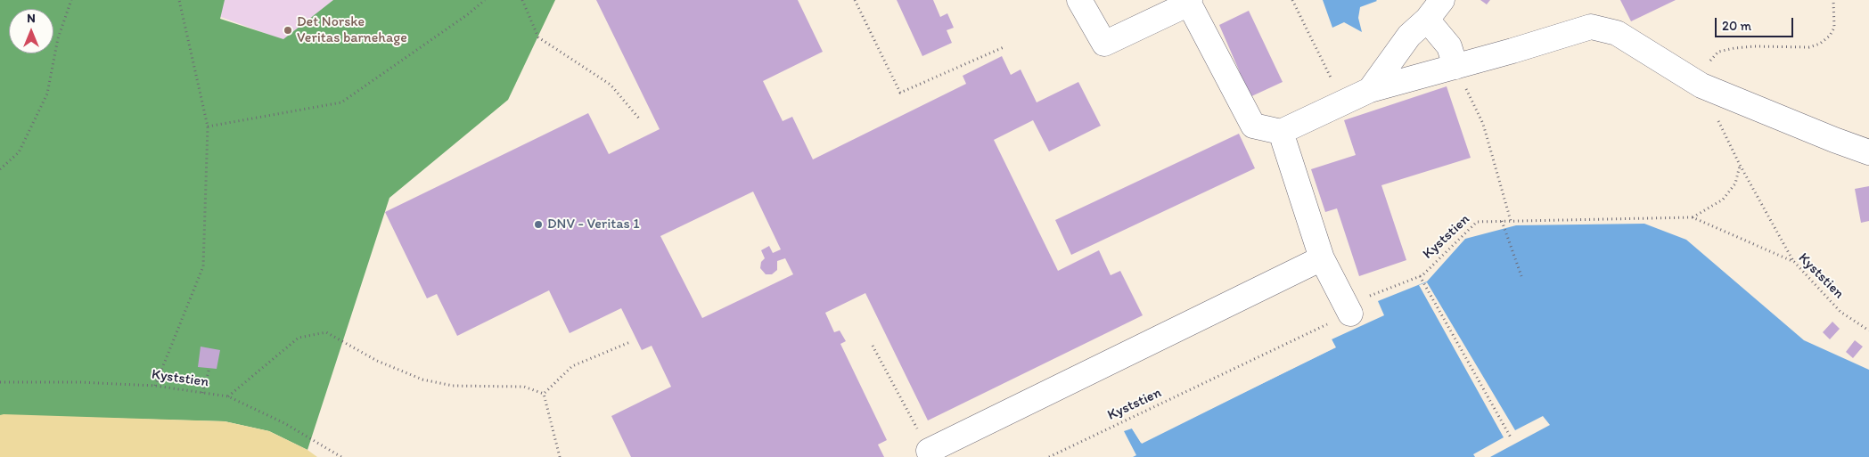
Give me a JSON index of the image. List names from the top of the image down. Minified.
{"streets":{"path":["Kyststien"]},"places":["Det Norske Veritas barnehage","DNV - Veritas 1"],"scale_bar":"20 m","north":"top"}
